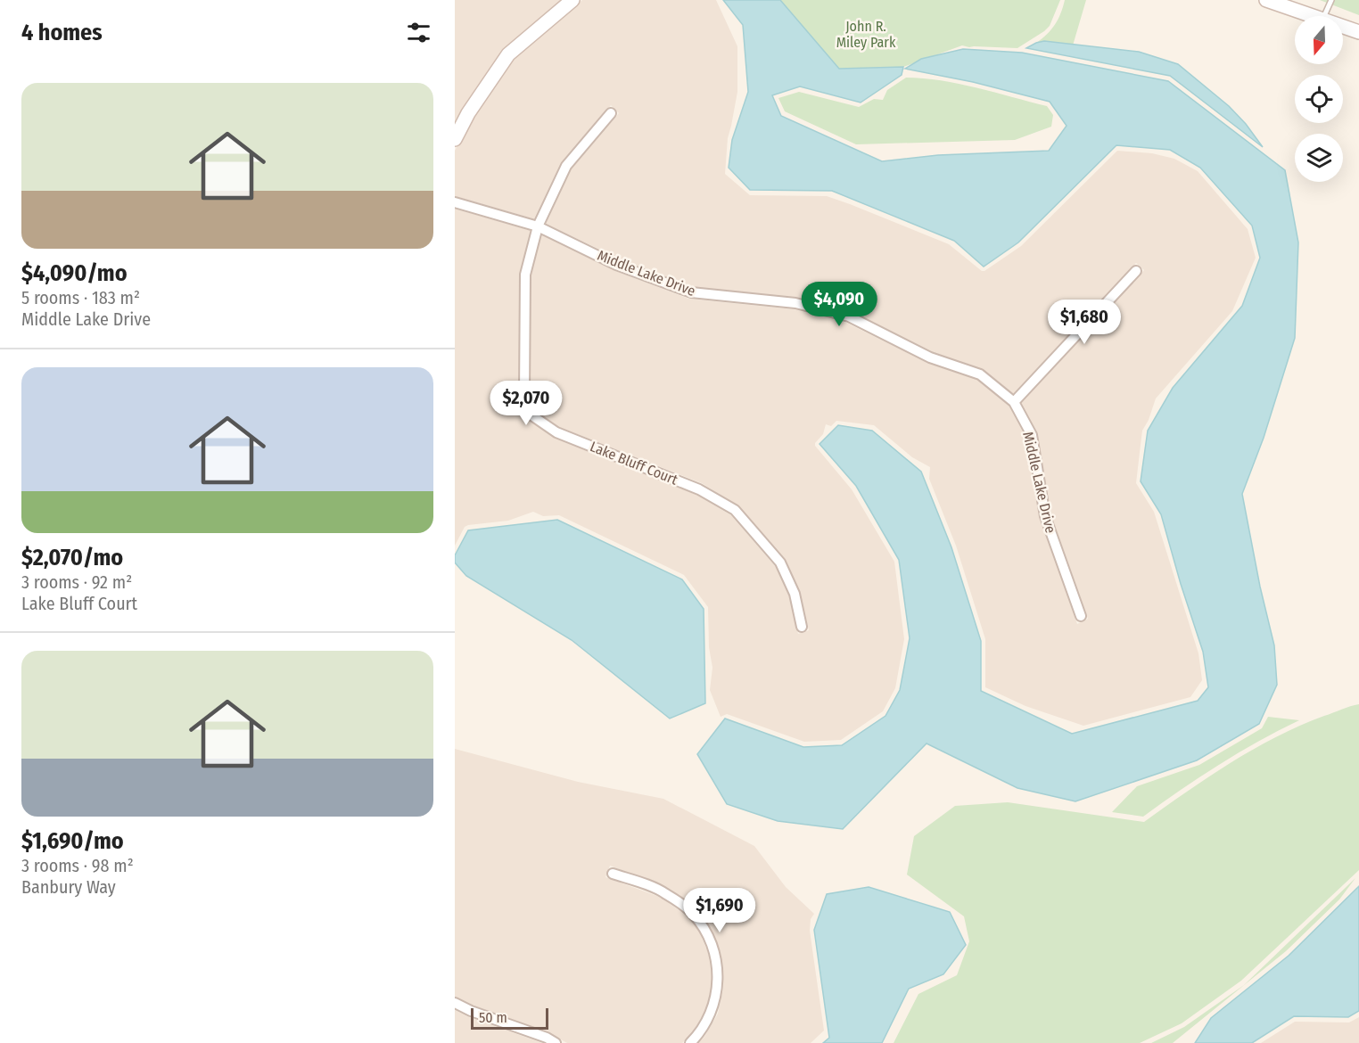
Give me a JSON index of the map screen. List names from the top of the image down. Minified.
{"streets":{"street":["Middle Lake Drive","Lake Bluff Court"]},"crossings":[["Middle Lake Drive","Lake Bluff Court"]],"parks":["John R. Miley Park"],"scale_bar":"50 m","north":"bottom","page":{"heading":"4 homes","list":[{"name":"$4,090/mo","note":"5 rooms · 183 m² · Middle Lake Drive"},{"name":"$2,070/mo","note":"3 rooms · 92 m² · Lake Bluff Court"},{"name":"$1,690/mo","note":"3 rooms · 98 m² · Banbury Way"}],"price":["$4,090","$1,680","$2,070","$1,690"],"scale":"50 m"}}
